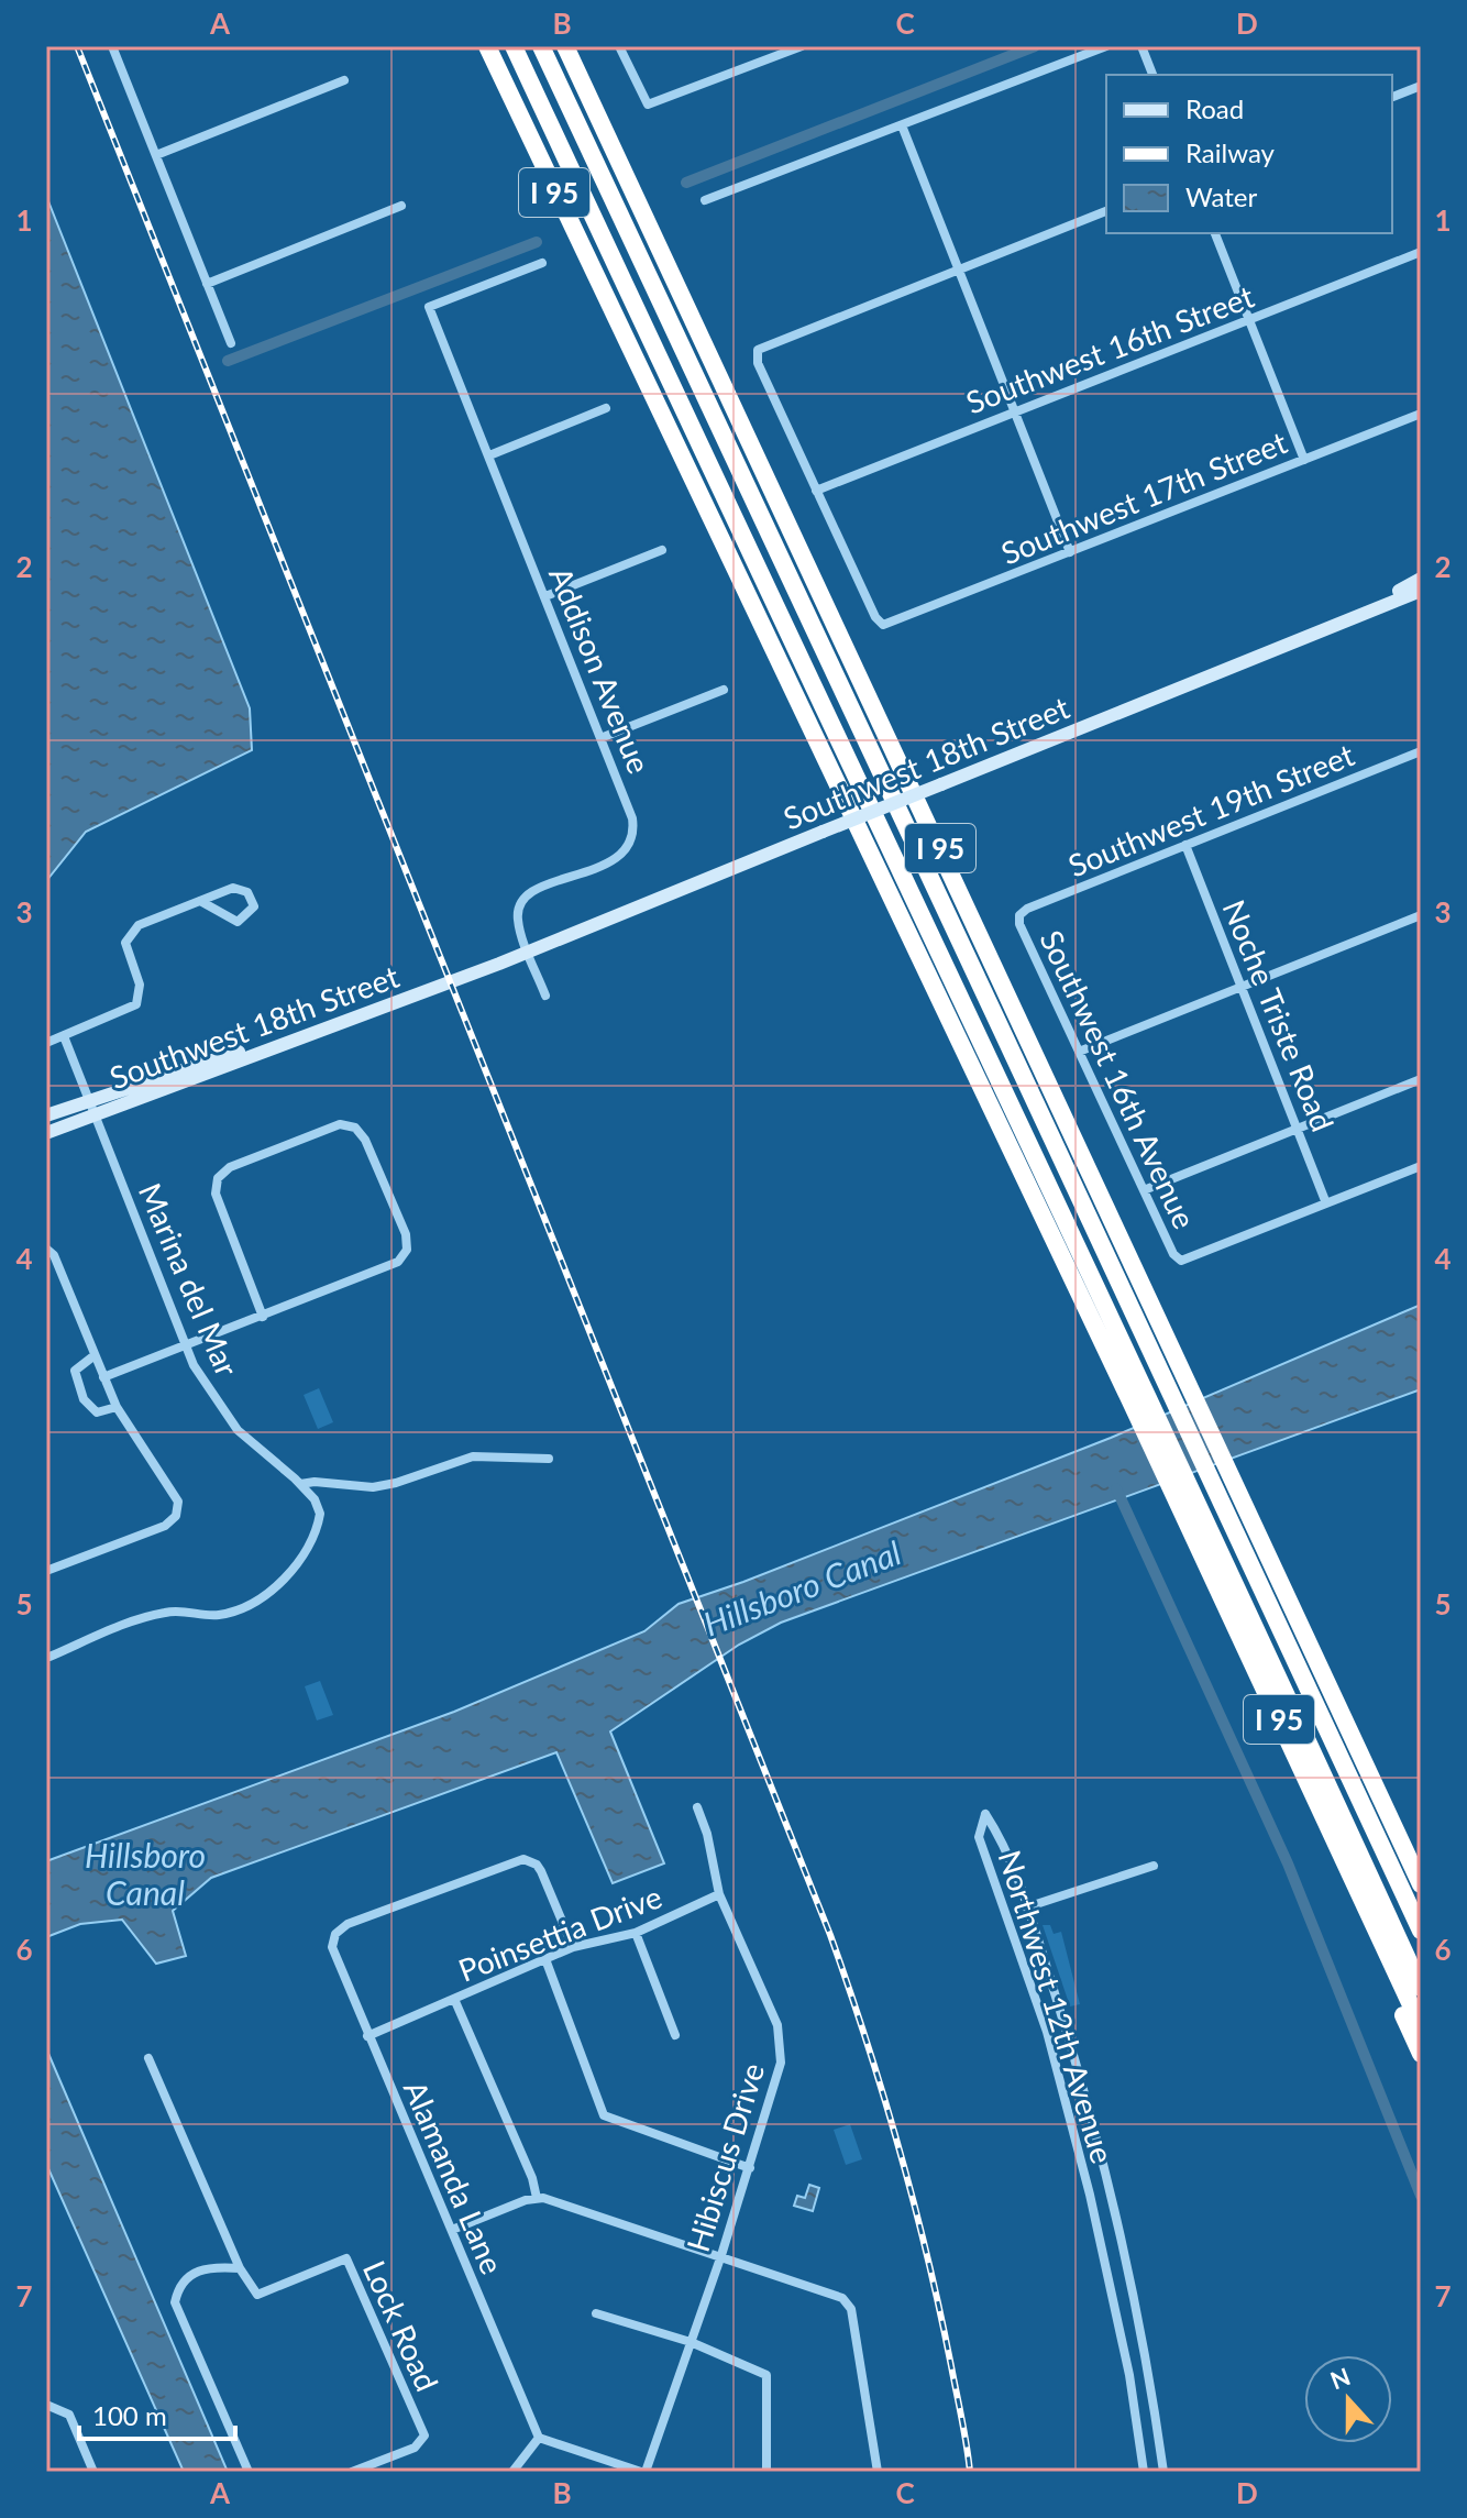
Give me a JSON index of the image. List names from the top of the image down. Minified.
{"streets":{"highway":["I 95"],"main road":["Southwest 18th Street"],"street":["Southwest 16th Street","Southwest 17th Street","Addison Avenue","Southwest 19th Street","Noche Triste Road","Southwest 16th Avenue","Marina del Mar","Poinsettia Drive","Northwest 12th Avenue","Hibiscus Drive","Alamanda Lane","Lock Road"]},"crossings":[["Southwest 16th Street","Southwest 17th Street"],["Addison Avenue","Southwest 18th Street"],["Southwest 18th Street","Marina del Mar"],["Southwest 19th Street","Noche Triste Road"],["Southwest 19th Street","Southwest 16th Avenue"],["Noche Triste Road","Southwest 16th Avenue"],["Poinsettia Drive","Hibiscus Drive"],["Poinsettia Drive","Alamanda Lane"]],"water":["Hillsboro Canal"],"legend":["Road","Railway","Water"],"scale_bar":"100 m","north":"top","grid":{"columns":["A","B","C","D"],"rows":["1","2","3","4","5","6","7"]}}
